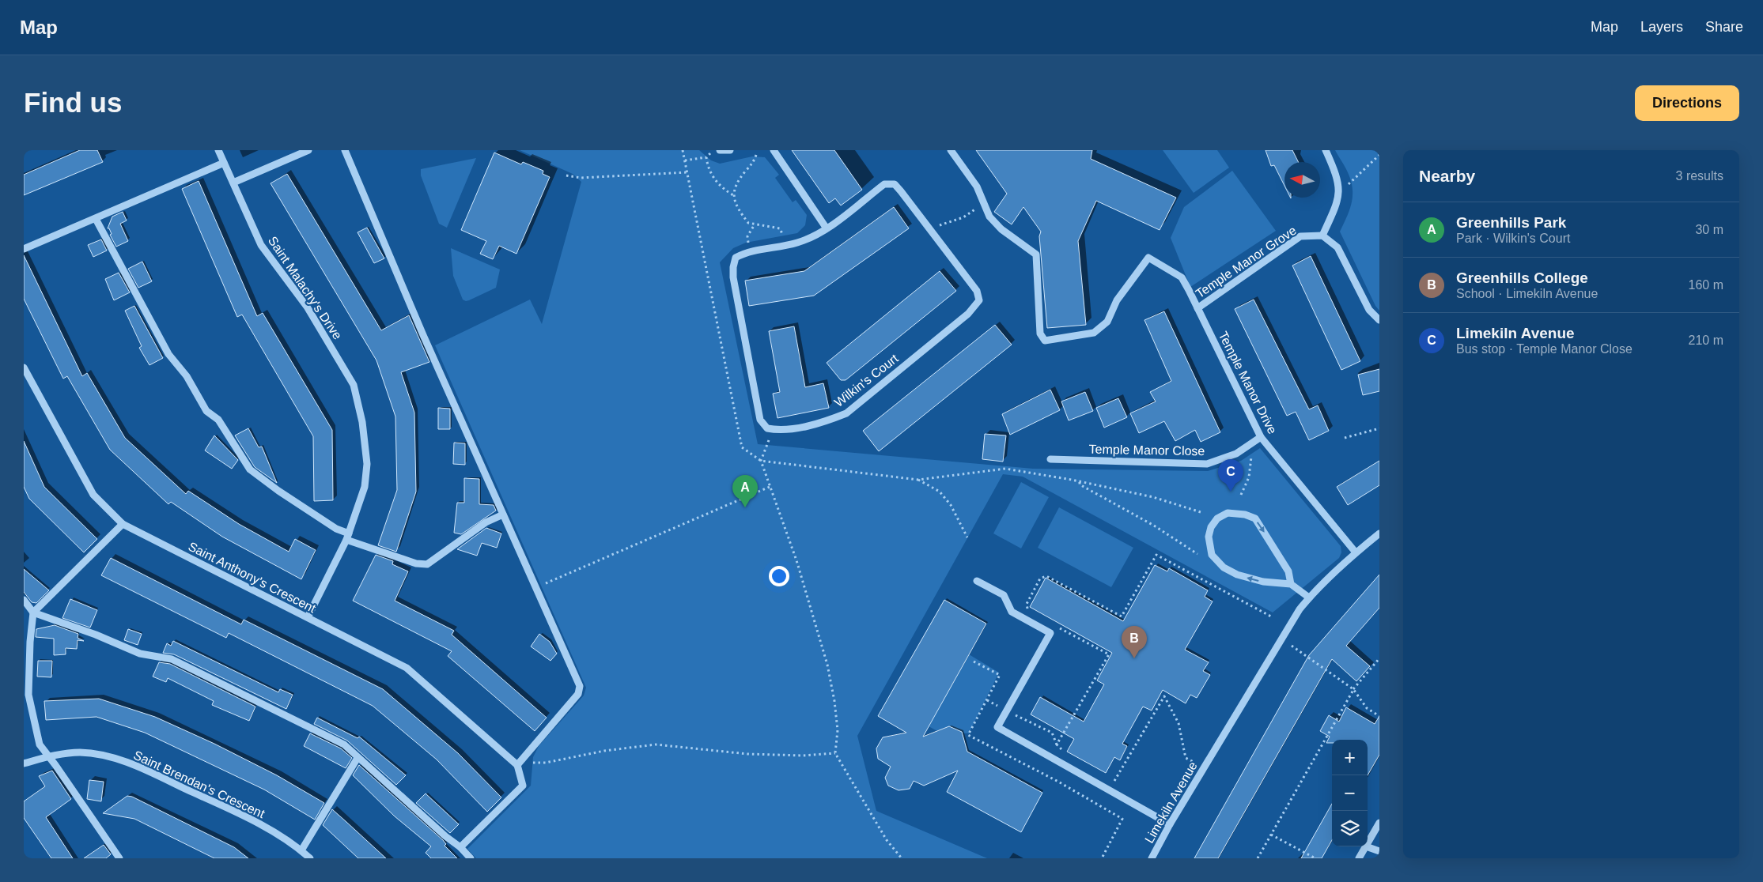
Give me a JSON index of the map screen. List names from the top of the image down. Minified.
{"streets":{"street":["Temple Manor Grove","Saint Malachy's Drive","Wilkin's Court","Temple Manor Drive","Temple Manor Close","Saint Anthony's Crescent","Saint Brendan's Crescent","Limekiln Avenue"]},"crossings":[["Temple Manor Grove","Temple Manor Drive"],["Saint Malachy's Drive","Saint Anthony's Crescent"],["Temple Manor Drive","Temple Manor Close"],["Temple Manor Drive","Limekiln Avenue"]],"north":"left","page":{"header":"Map","nav":["Map","Layers","Share"],"buttons":"Directions","title":"Find us","heading":["Nearby","3 results"],"list":[{"mark":"A","name":"Greenhills Park","note":"Park · Wilkin's Court","value":"30 m"},{"mark":"B","name":"Greenhills College","note":"School · Limekiln Avenue","value":"160 m"},{"mark":"C","name":"Limekiln Avenue","note":"Bus stop · Temple Manor Close","value":"210 m"}],"pins":["C","A","B"],"map_buttons":["+","−"]}}
